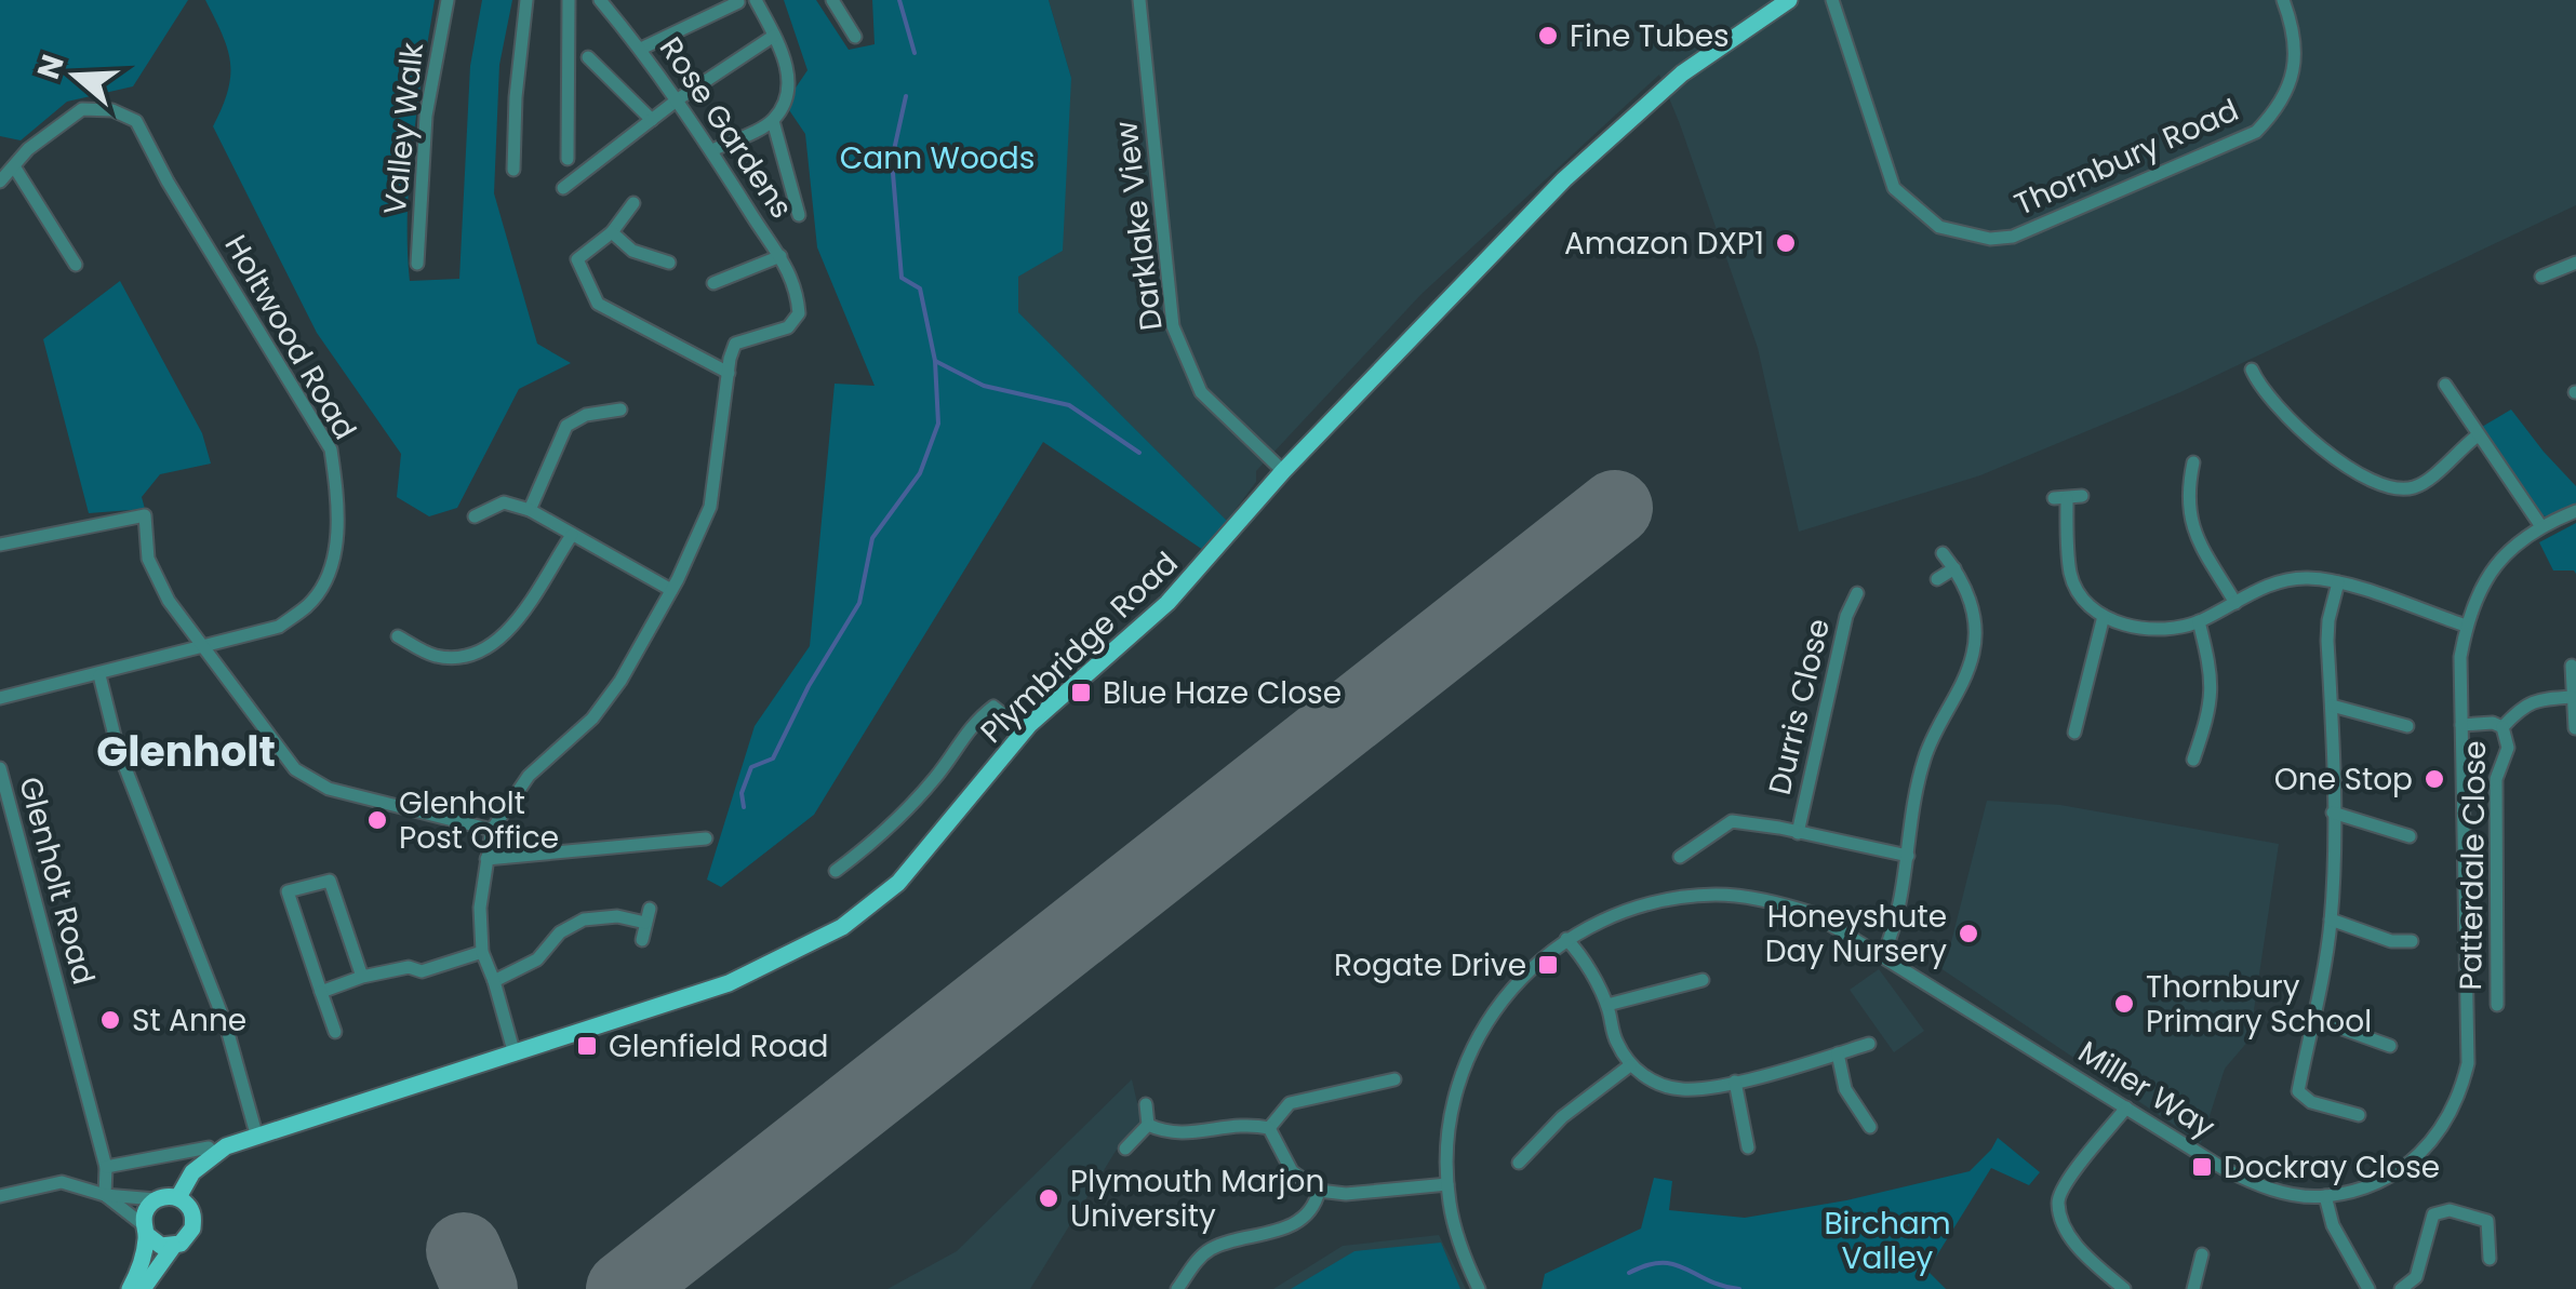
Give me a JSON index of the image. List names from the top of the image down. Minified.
{"streets":{"main road":["Plymbridge Road"],"street":["Rose Gardens","Valley Walk","Thornbury Road","Darklake View","Holtwood Road","Durris Close","Patterdale Close","Glenholt Road","Miller Way"]},"crossings":[["Darklake View","Plymbridge Road"],["Patterdale Close","Miller Way"]],"districts":["Glenholt"],"parks":["Cann Woods","Bircham Valley"],"places":{"other":["Fine Tubes","Amazon DXP1","One Stop","Glenholt Post Office","Honeyshute Day Nursery","Thornbury Primary School","St Anne","Plymouth Marjon University"],"transit":["Blue Haze Close","Rogate Drive","Glenfield Road","Dockray Close"]},"north":"left"}
